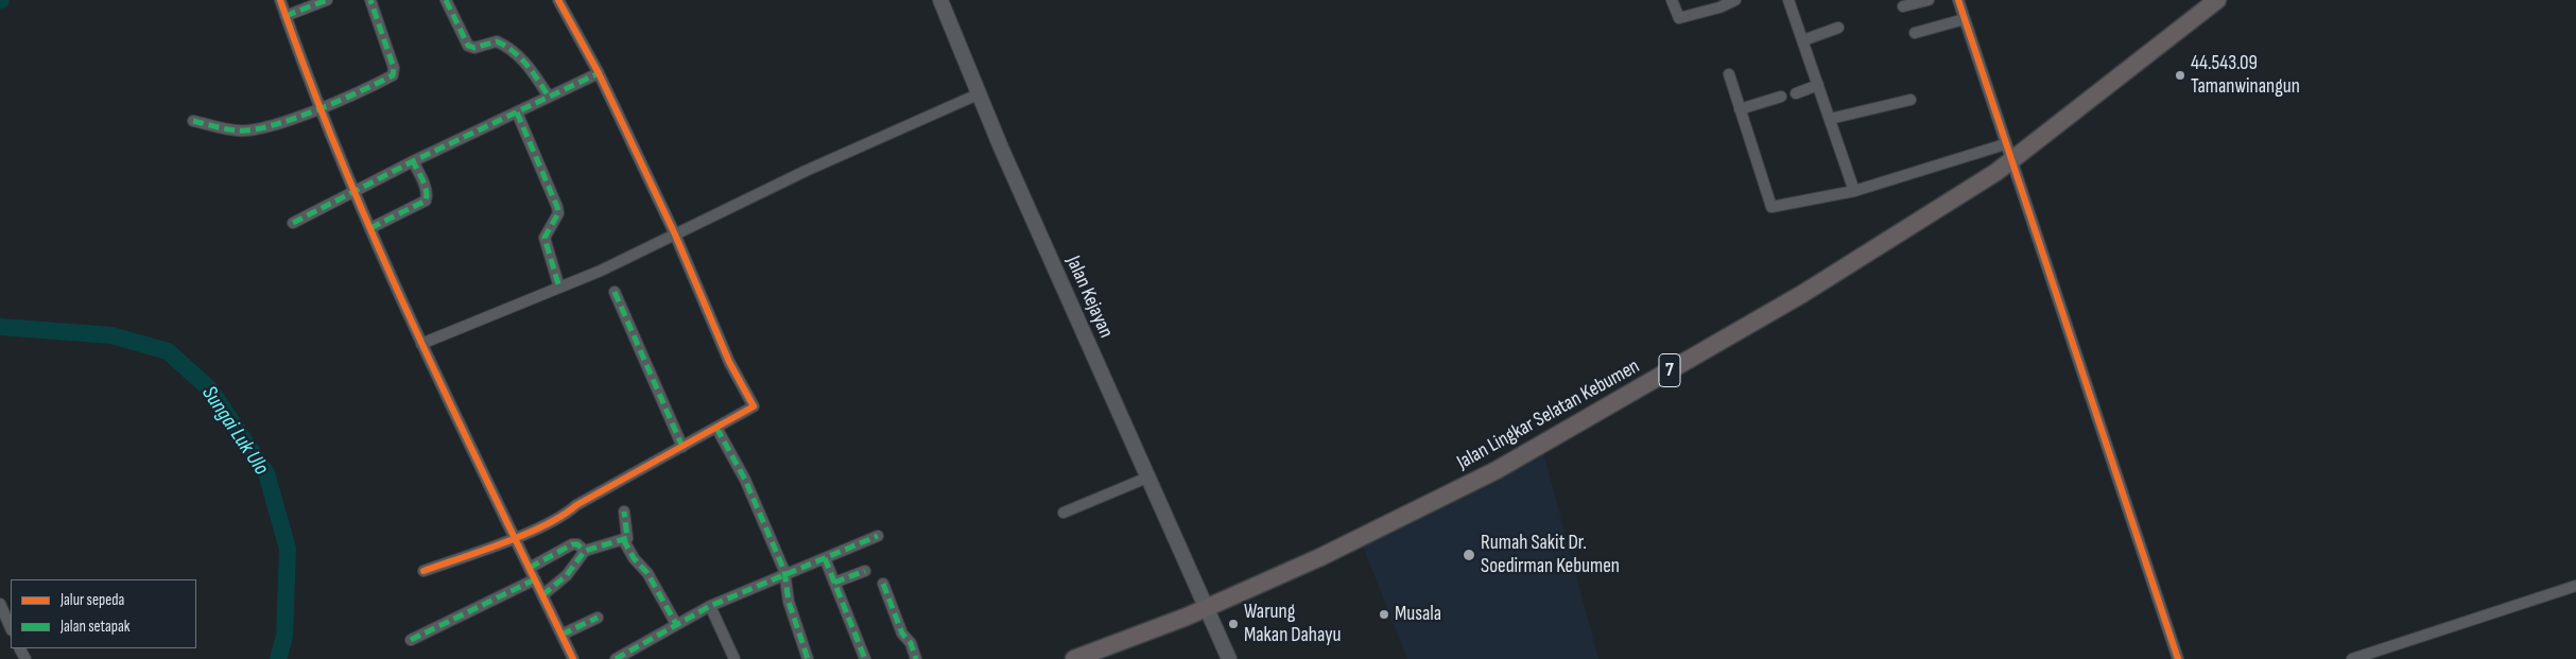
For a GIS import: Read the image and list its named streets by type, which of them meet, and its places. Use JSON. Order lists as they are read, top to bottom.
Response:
{
  "streets": {
    "highway": ["7", "Jalan Lingkar Selatan Kebumen"],
    "main road": ["Jalan Kejayan"]
  },
  "crossings": [
    ["Jalan Kejayan", "Jalan Lingkar Selatan Kebumen"]
  ],
  "water": ["Sungai Luk Ulo"],
  "places": [
    "44.543.09 Tamanwinangun",
    "Rumah Sakit Dr. Soedirman Kebumen",
    "Musala",
    "Warung Makan Dahayu"
  ],
  "legend": ["Jalur sepeda", "Jalan setapak"]
}
